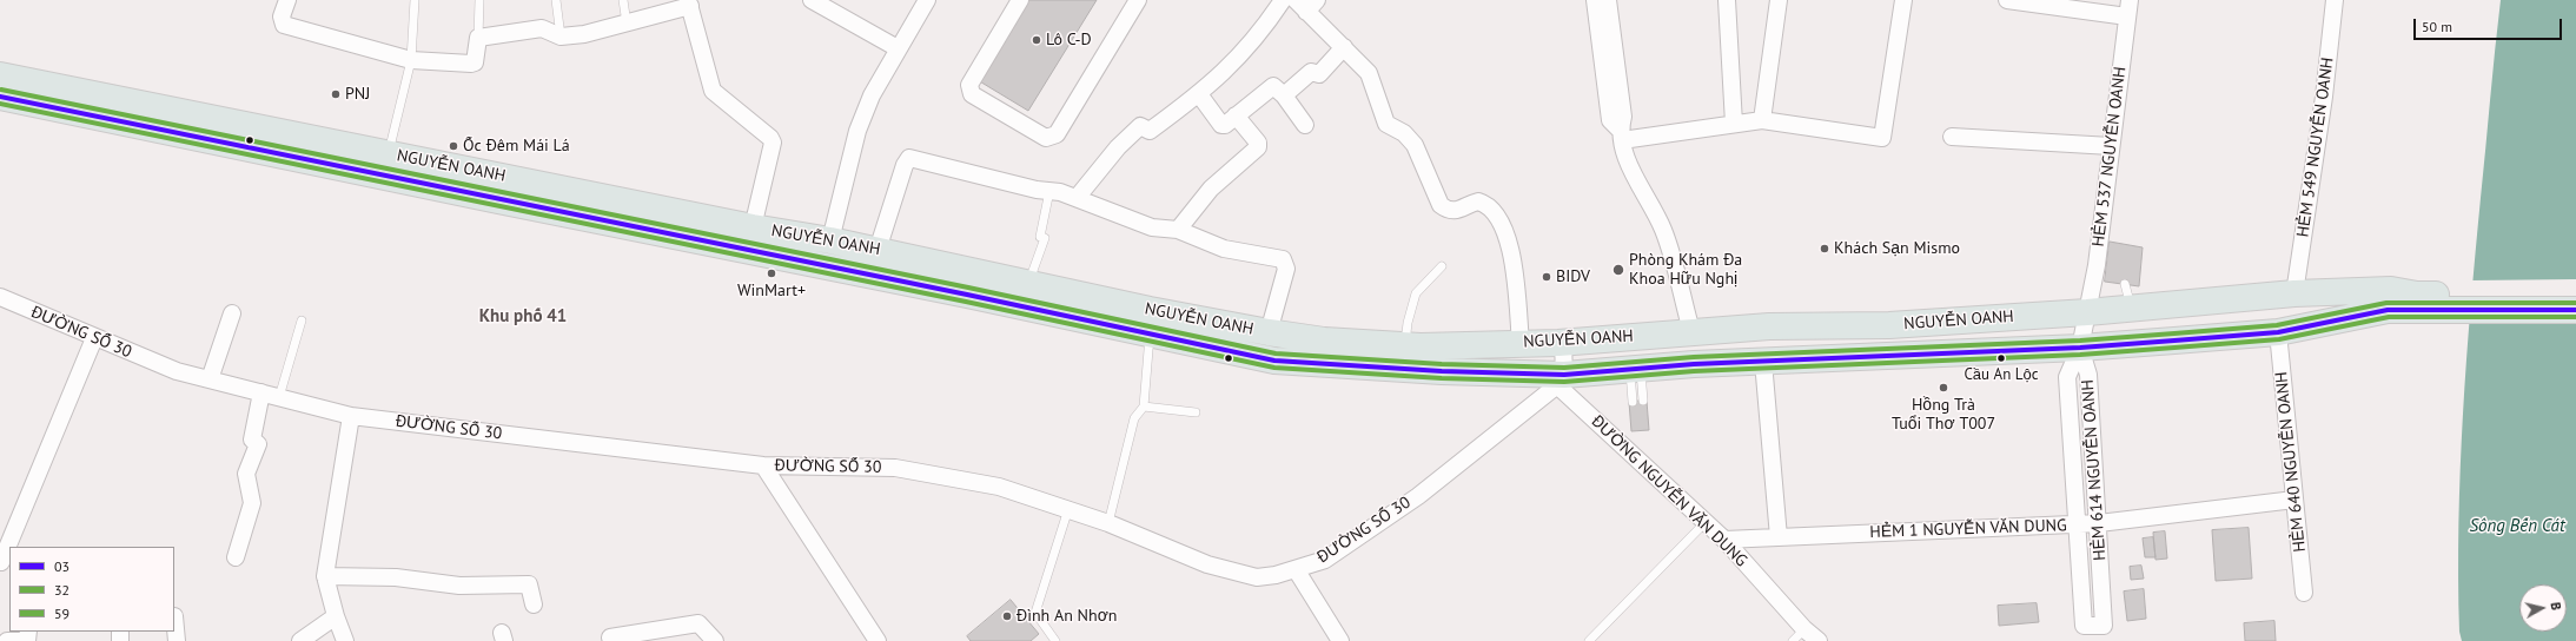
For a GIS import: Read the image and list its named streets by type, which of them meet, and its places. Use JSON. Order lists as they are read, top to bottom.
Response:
{
  "streets": {
    "main road": ["NGUYỄN OANH"],
    "street": [
      "HẺM 549 NGUYỄN OANH",
      "HẺM 537 NGUYỄN OANH",
      "ĐƯỜNG SỐ 30",
      "HẺM 640 NGUYỄN OANH",
      "HẺM 614 NGUYỄN OANH",
      "ĐƯỜNG NGUYỄN VĂN DUNG",
      "HẺM 1 NGUYỄN VĂN DUNG"
    ]
  },
  "crossings": [
    ["HẺM 549 NGUYỄN OANH", "NGUYỄN OANH"],
    ["HẺM 537 NGUYỄN OANH", "NGUYỄN OANH"],
    ["HẺM 537 NGUYỄN OANH", "HẺM 614 NGUYỄN OANH"],
    ["NGUYỄN OANH", "ĐƯỜNG SỐ 30"],
    ["NGUYỄN OANH", "HẺM 640 NGUYỄN OANH"],
    ["NGUYỄN OANH", "HẺM 614 NGUYỄN OANH"],
    ["NGUYỄN OANH", "ĐƯỜNG NGUYỄN VĂN DUNG"],
    ["ĐƯỜNG SỐ 30", "ĐƯỜNG NGUYỄN VĂN DUNG"],
    ["HẺM 640 NGUYỄN OANH", "HẺM 1 NGUYỄN VĂN DUNG"],
    ["HẺM 614 NGUYỄN OANH", "HẺM 1 NGUYỄN VĂN DUNG"],
    ["ĐƯỜNG NGUYỄN VĂN DUNG", "HẺM 1 NGUYỄN VĂN DUNG"]
  ],
  "districts": ["Khu phố 41"],
  "water": ["Sông Bến Cát"],
  "places": [
    "Lô C-D",
    "PNJ",
    "Ốc Đêm Mái Lá",
    "Khách Sạn Mismo",
    "Phòng Khám Đa Khoa Hữu Nghị",
    "WinMart+",
    "BIDV",
    "Cầu An Lộc",
    "Hồng Trà Tuổi Thơ T007",
    "Đình An Nhơn"
  ],
  "lines": ["transit line 59", "transit line 03", "transit line 32"],
  "legend": ["03", "32", "59"],
  "scale_bar": "50 m",
  "north": "right"
}
